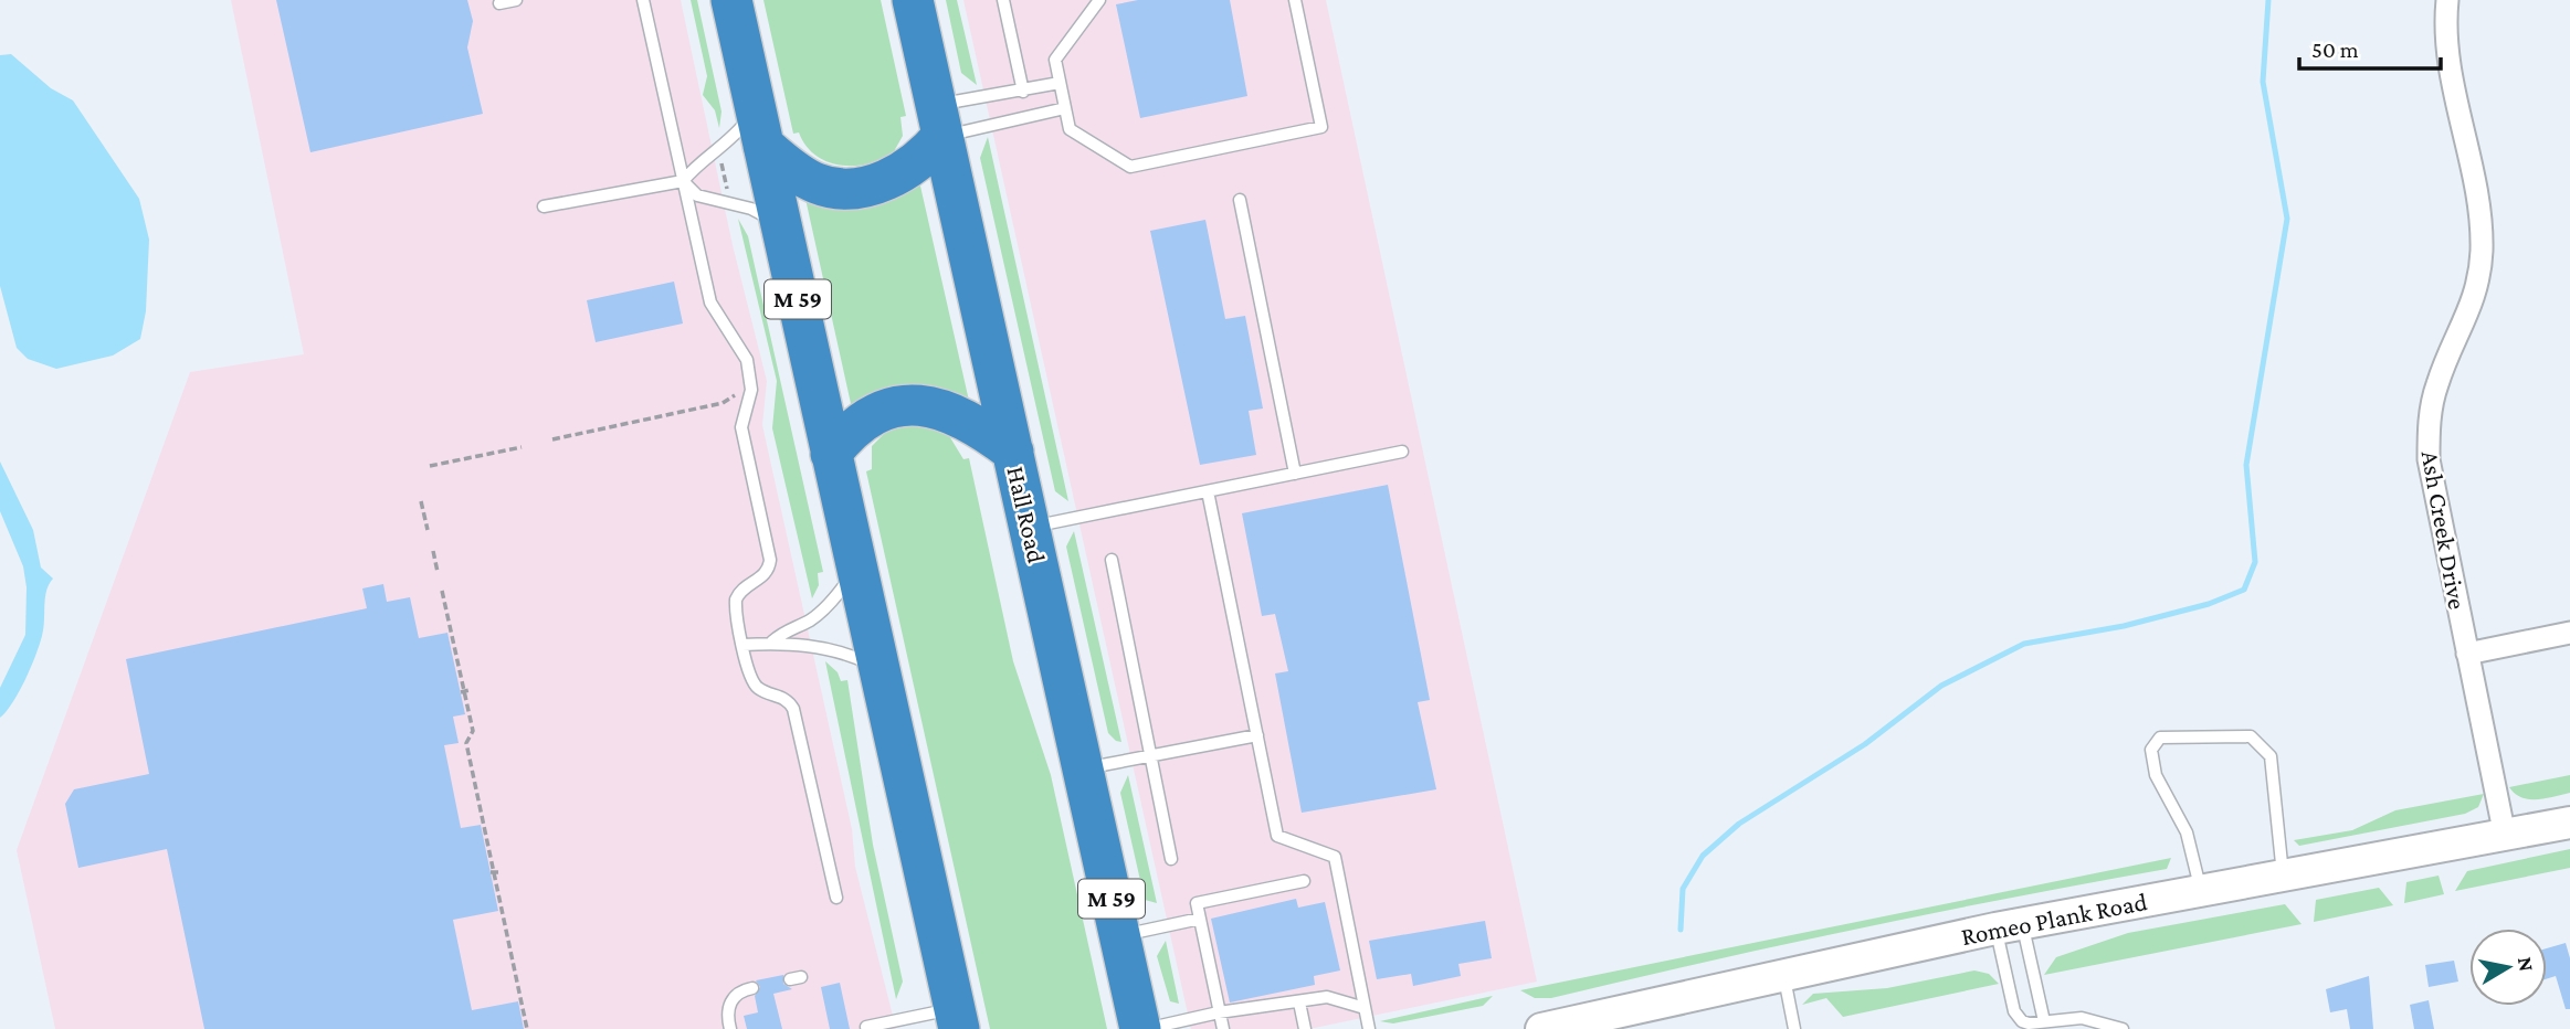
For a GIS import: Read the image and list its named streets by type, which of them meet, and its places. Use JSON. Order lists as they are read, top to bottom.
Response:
{
  "streets": {
    "highway": ["M 59", "Hall Road"],
    "main road": ["Romeo Plank Road"],
    "street": ["Ash Creek Drive"]
  },
  "crossings": [
    ["Ash Creek Drive", "Romeo Plank Road"]
  ],
  "scale_bar": "50 m",
  "north": "right"
}
